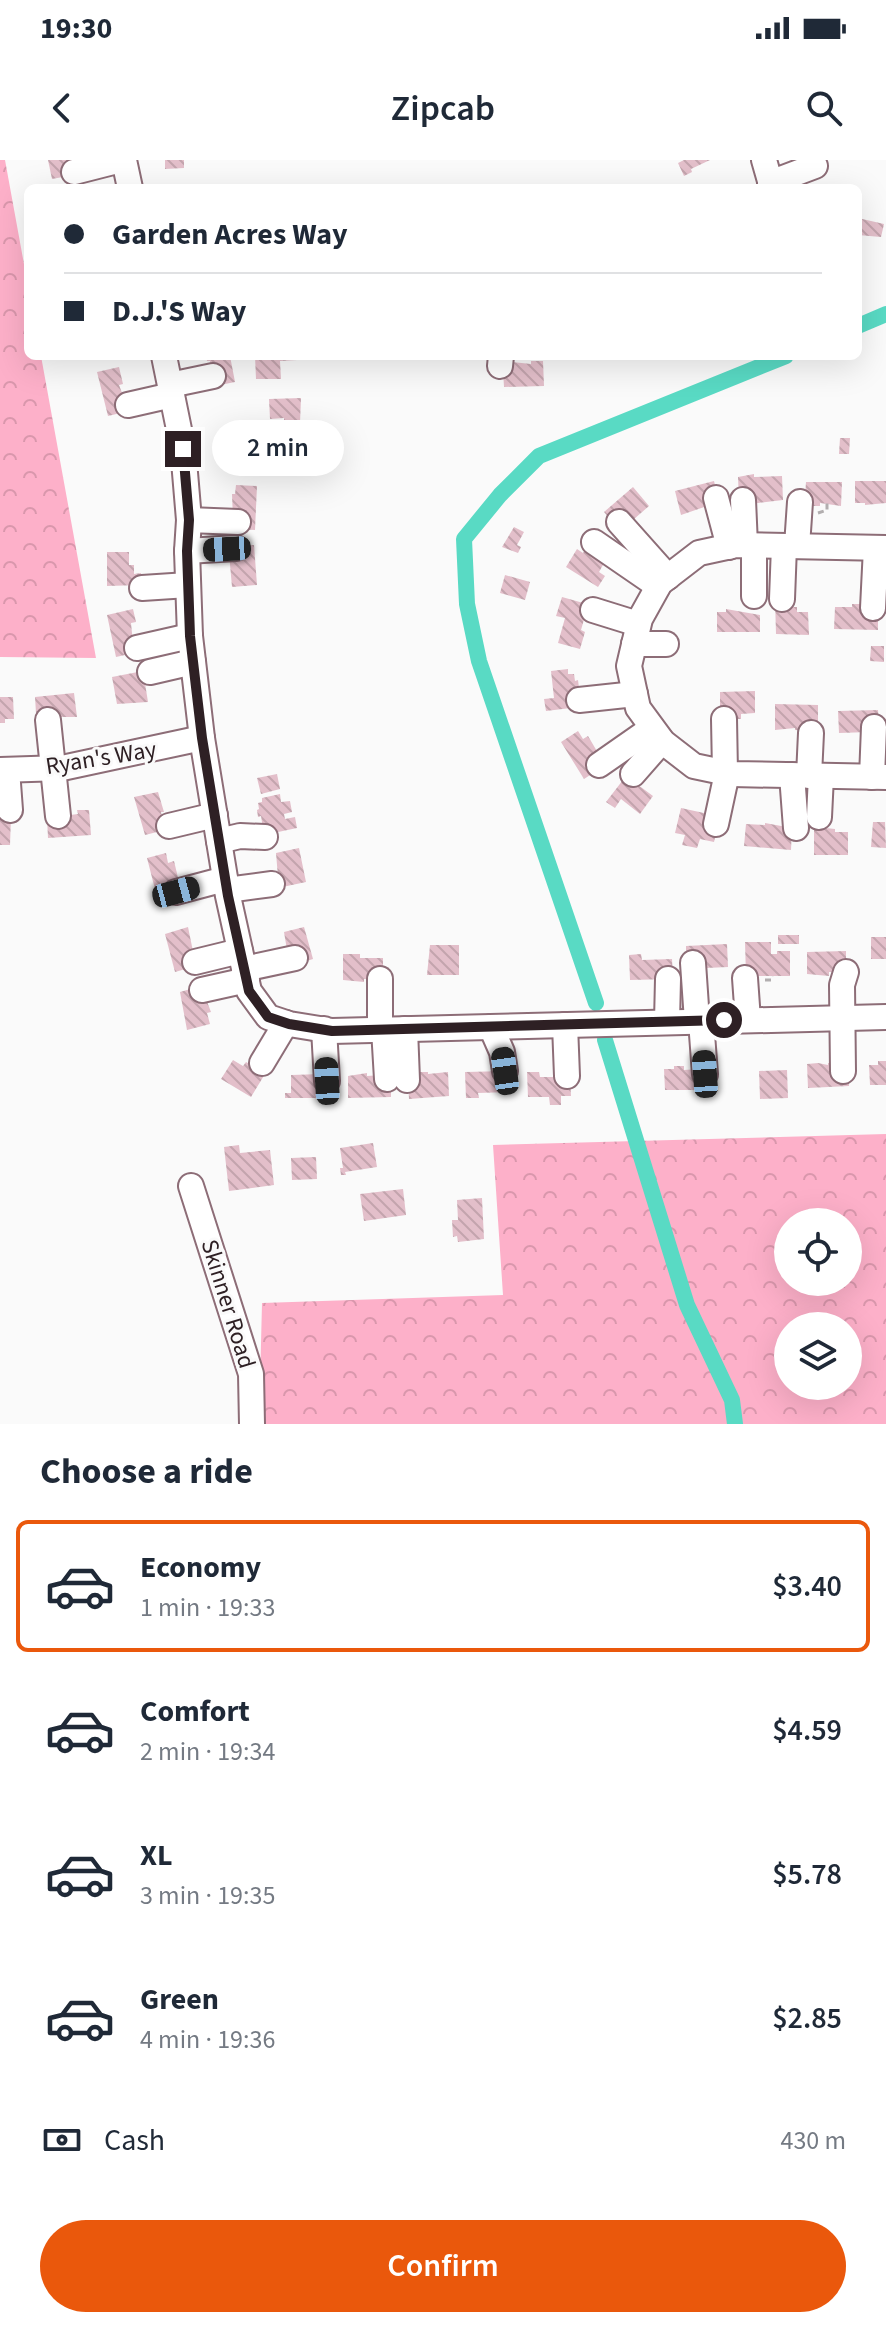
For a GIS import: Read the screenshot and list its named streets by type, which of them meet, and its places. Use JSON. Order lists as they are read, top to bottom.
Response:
{
  "streets": {
    "street": ["Ryan's Way", "Skinner Road"]
  },
  "page": {
    "status": "19:30",
    "header": "Zipcab",
    "banner": ["Garden Acres Way", "D.J.'S Way"],
    "bubble": "2 min",
    "heading": "Choose a ride",
    "list": [
      {
        "name": "Economy",
        "note": "1 min · 19:33",
        "value": "$3.40"
      },
      {
        "name": "Comfort",
        "note": "2 min · 19:34",
        "value": "$4.59"
      },
      {
        "name": "XL",
        "note": "3 min · 19:35",
        "value": "$5.78"
      },
      {
        "name": "Green",
        "note": "4 min · 19:36",
        "value": "$2.85"
      }
    ],
    "pay": ["Cash", "430 m"],
    "buttons": "Confirm"
  }
}
